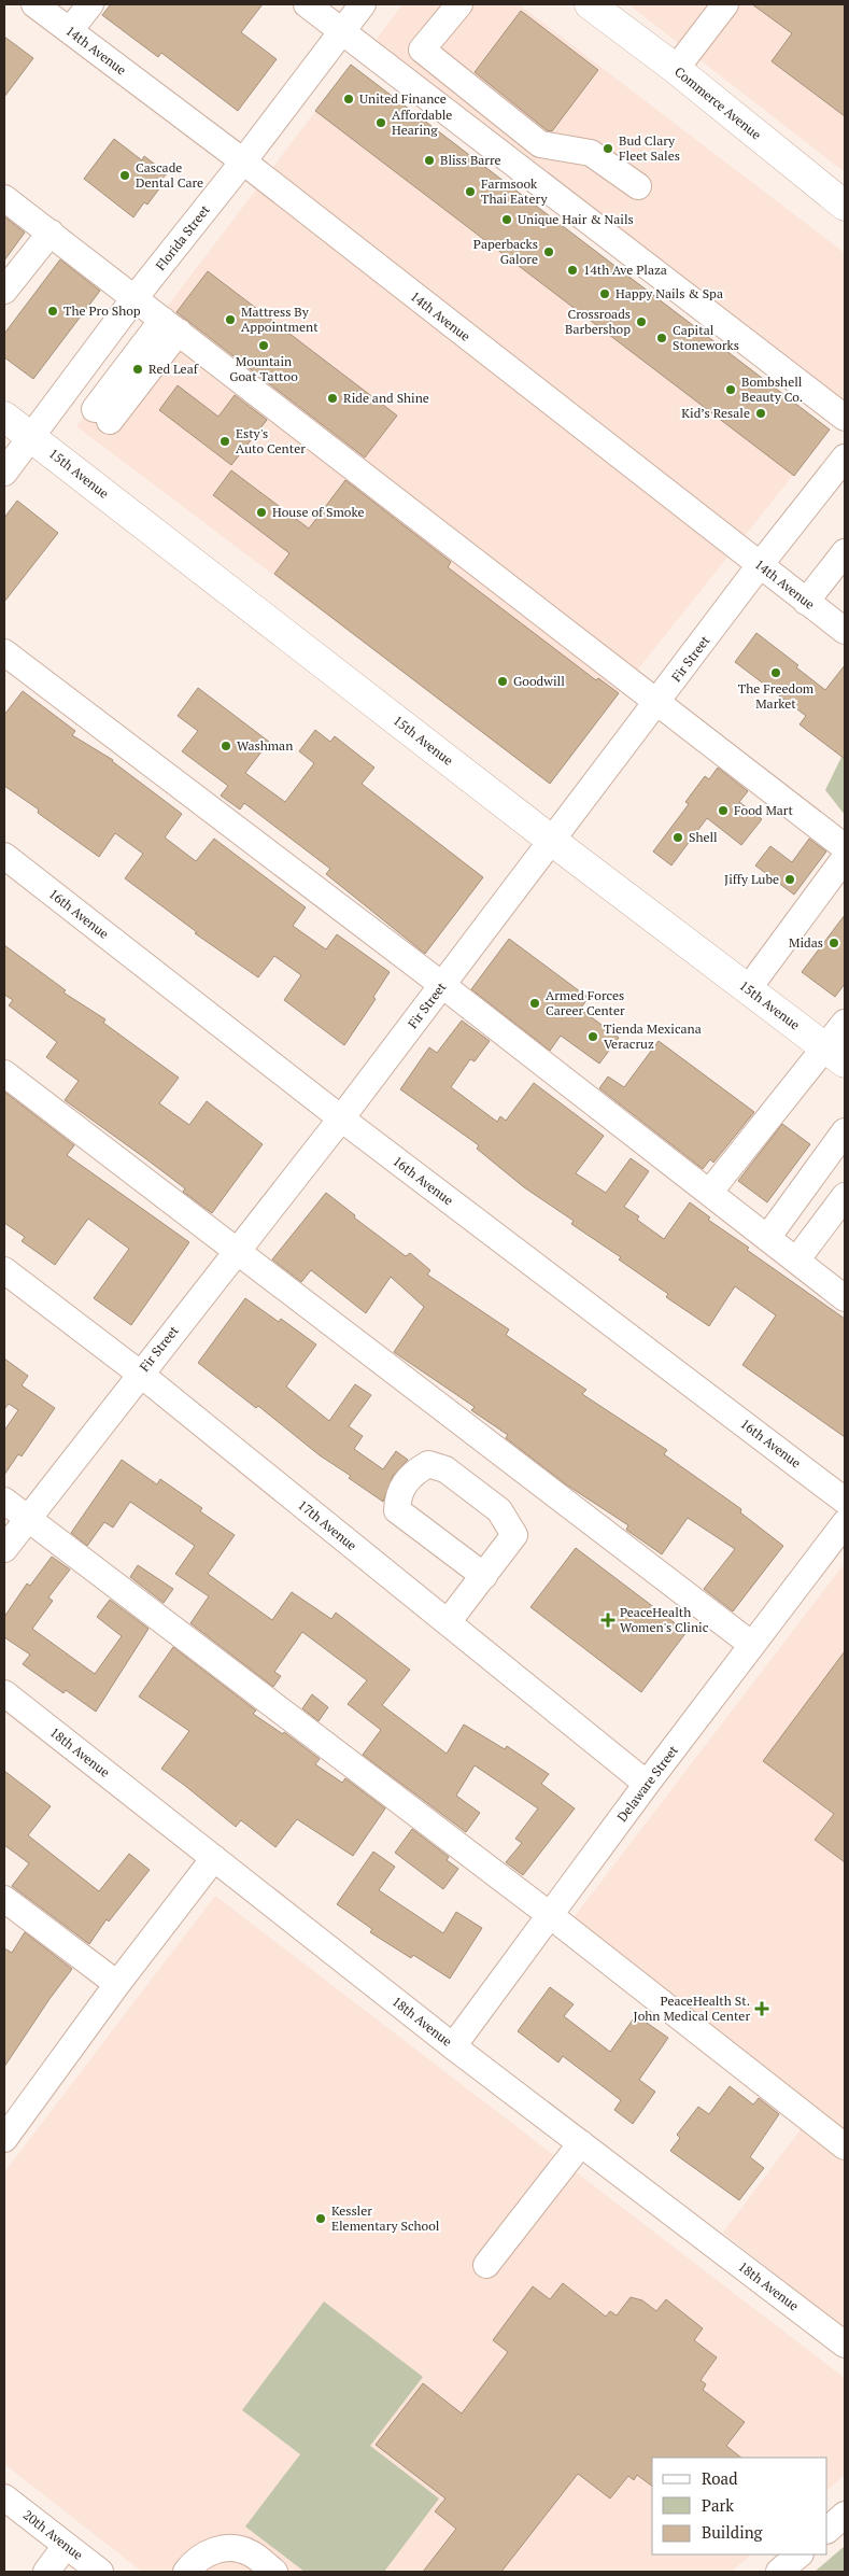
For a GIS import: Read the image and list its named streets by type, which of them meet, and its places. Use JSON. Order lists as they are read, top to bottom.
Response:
{
  "streets": {
    "main road": ["Commerce Avenue", "15th Avenue"],
    "street": [
      "14th Avenue",
      "Florida Street",
      "Fir Street",
      "16th Avenue",
      "17th Avenue",
      "18th Avenue",
      "Delaware Street",
      "20th Avenue"
    ]
  },
  "crossings": [
    ["14th Avenue", "Florida Street"],
    ["14th Avenue", "Fir Street"],
    ["Florida Street", "15th Avenue"],
    ["15th Avenue", "Fir Street"],
    ["Fir Street", "16th Avenue"],
    ["Fir Street", "17th Avenue"],
    ["17th Avenue", "Delaware Street"],
    ["18th Avenue", "Delaware Street"]
  ],
  "places": {
    "other": [
      "United Finance",
      "Affordable Hearing",
      "Bud Clary Fleet Sales",
      "Bliss Barre",
      "Cascade Dental Care",
      "Farmsook Thai Eatery",
      "Unique Hair & Nails",
      "Paperbacks Galore",
      "14th Ave Plaza",
      "Happy Nails & Spa",
      "The Pro Shop",
      "Mattress By Appointment",
      "Crossroads Barbershop",
      "Capital Stoneworks",
      "Mountain Goat Tattoo",
      "Red Leaf",
      "Bombshell Beauty Co.",
      "Ride and Shine",
      "Kid’s Resale",
      "Esty's Auto Center",
      "House of Smoke",
      "The Freedom Market",
      "Goodwill",
      "Washman",
      "Food Mart",
      "Shell",
      "Jiffy Lube",
      "Midas",
      "Armed Forces Career Center",
      "Tienda Mexicana Veracruz",
      "Kessler Elementary School"
    ],
    "health": ["PeaceHealth Women's Clinic", "PeaceHealth St. John Medical Center"]
  },
  "legend": ["Road", "Park", "Building"]
}
